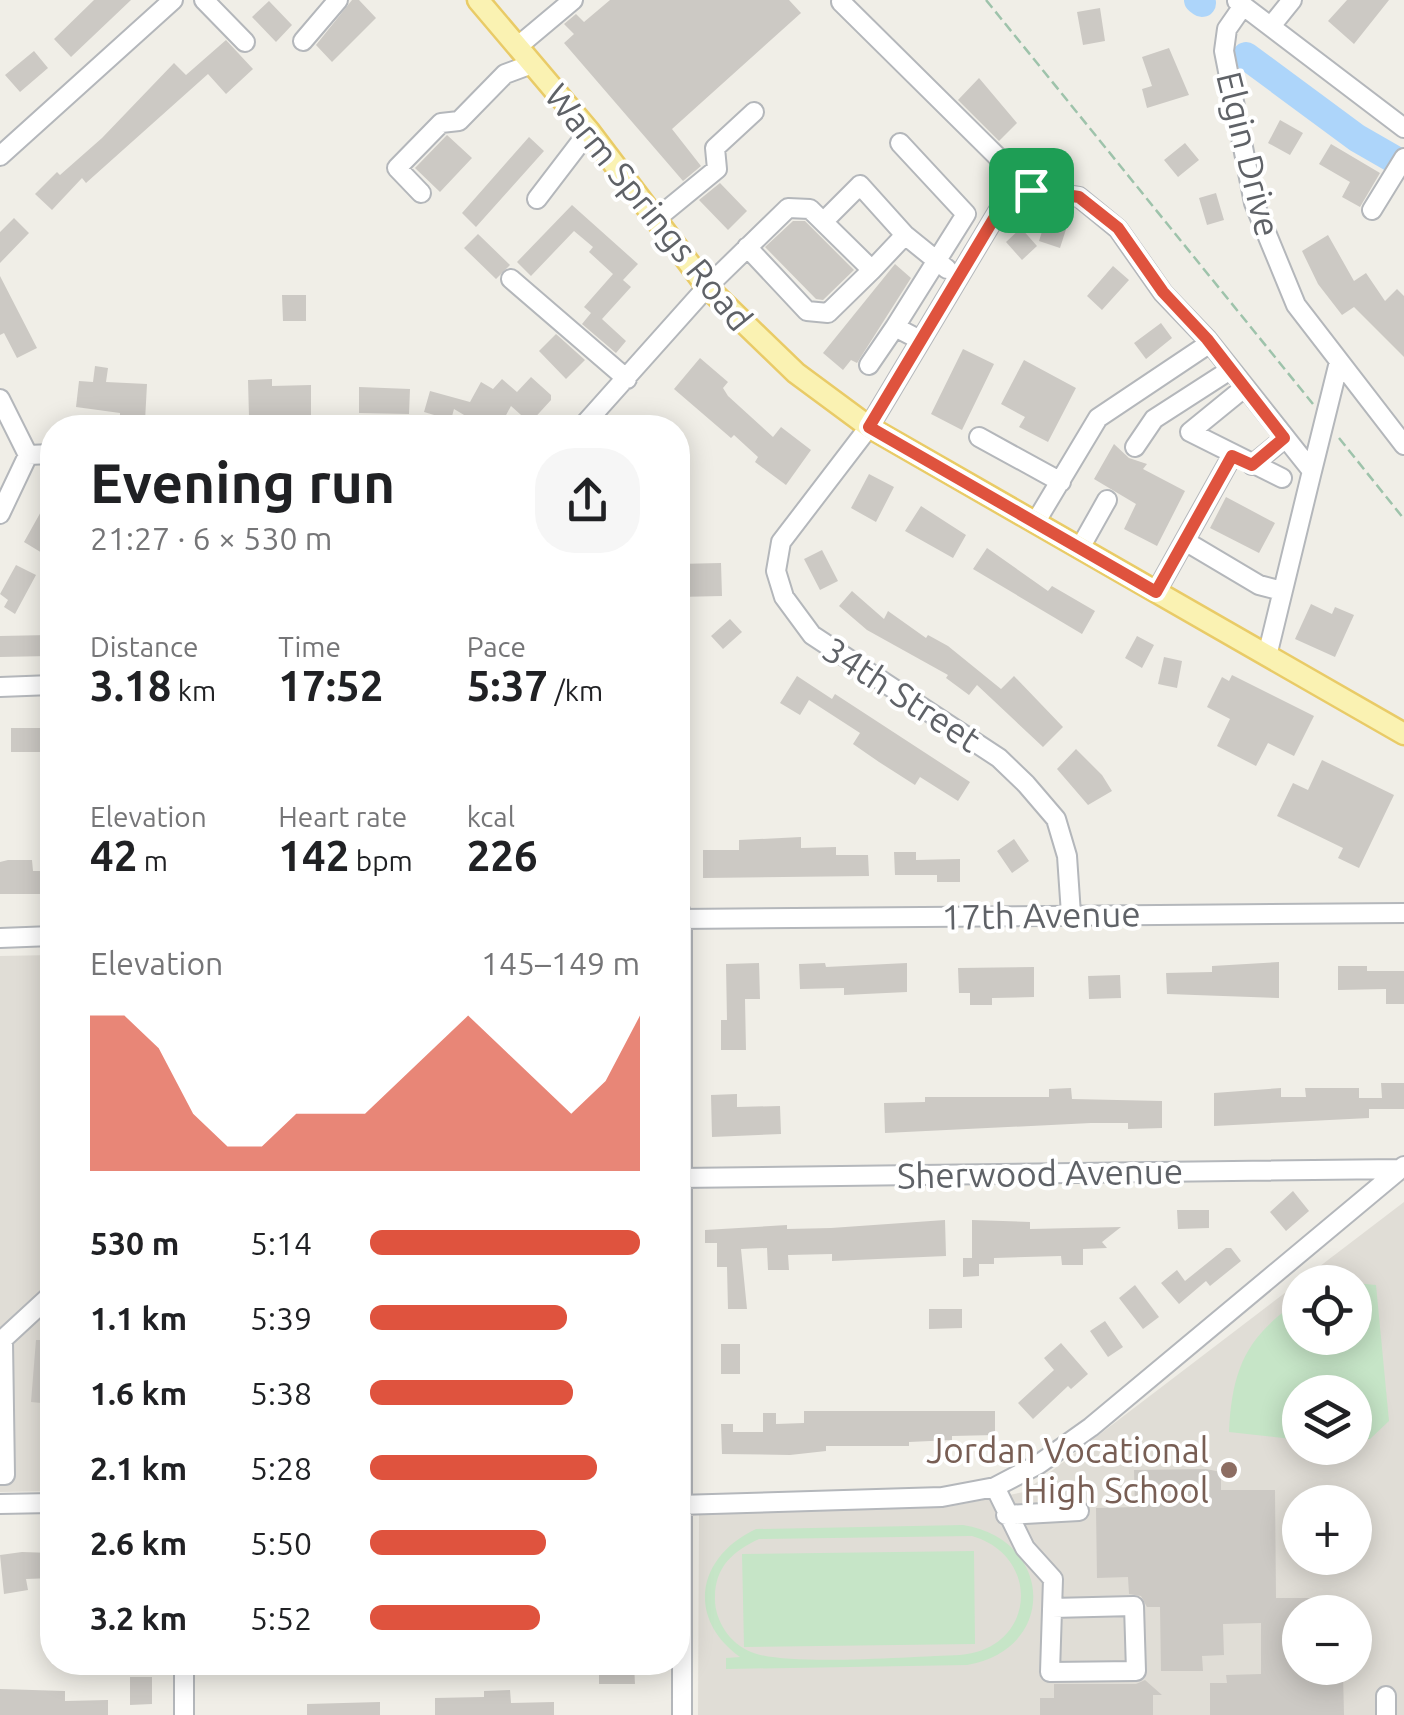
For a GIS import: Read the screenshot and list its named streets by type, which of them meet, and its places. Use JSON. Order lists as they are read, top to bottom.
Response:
{
  "streets": {
    "main road": ["Warm Springs Road"],
    "street": [
      "Elgin Drive",
      "34th Street",
      "17th Avenue",
      "Sherwood Avenue"
    ]
  },
  "crossings": [
    ["Warm Springs Road", "34th Street"],
    ["34th Street", "17th Avenue"]
  ],
  "places": ["Jordan Vocational High School"],
  "page": {
    "heading": ["Evening run", "21:27 · 6 × 530 m"],
    "stats": [
      ["Distance", "3.18 km"],
      ["Time", "17:52"],
      ["Pace", "5:37 /km"],
      ["Elevation", "42 m"],
      ["Heart rate", "142 bpm"],
      ["kcal", "226"]
    ],
    "chart": ["Elevation", "145–149 m"],
    "list": [
      {
        "name": "530 m",
        "note": "5:14"
      },
      {
        "name": "1.1 km",
        "note": "5:39"
      },
      {
        "name": "1.6 km",
        "note": "5:38"
      },
      {
        "name": "2.1 km",
        "note": "5:28"
      },
      {
        "name": "2.6 km",
        "note": "5:50"
      },
      {
        "name": "3.2 km",
        "note": "5:52"
      }
    ],
    "map_buttons": ["+", "−"]
  }
}
